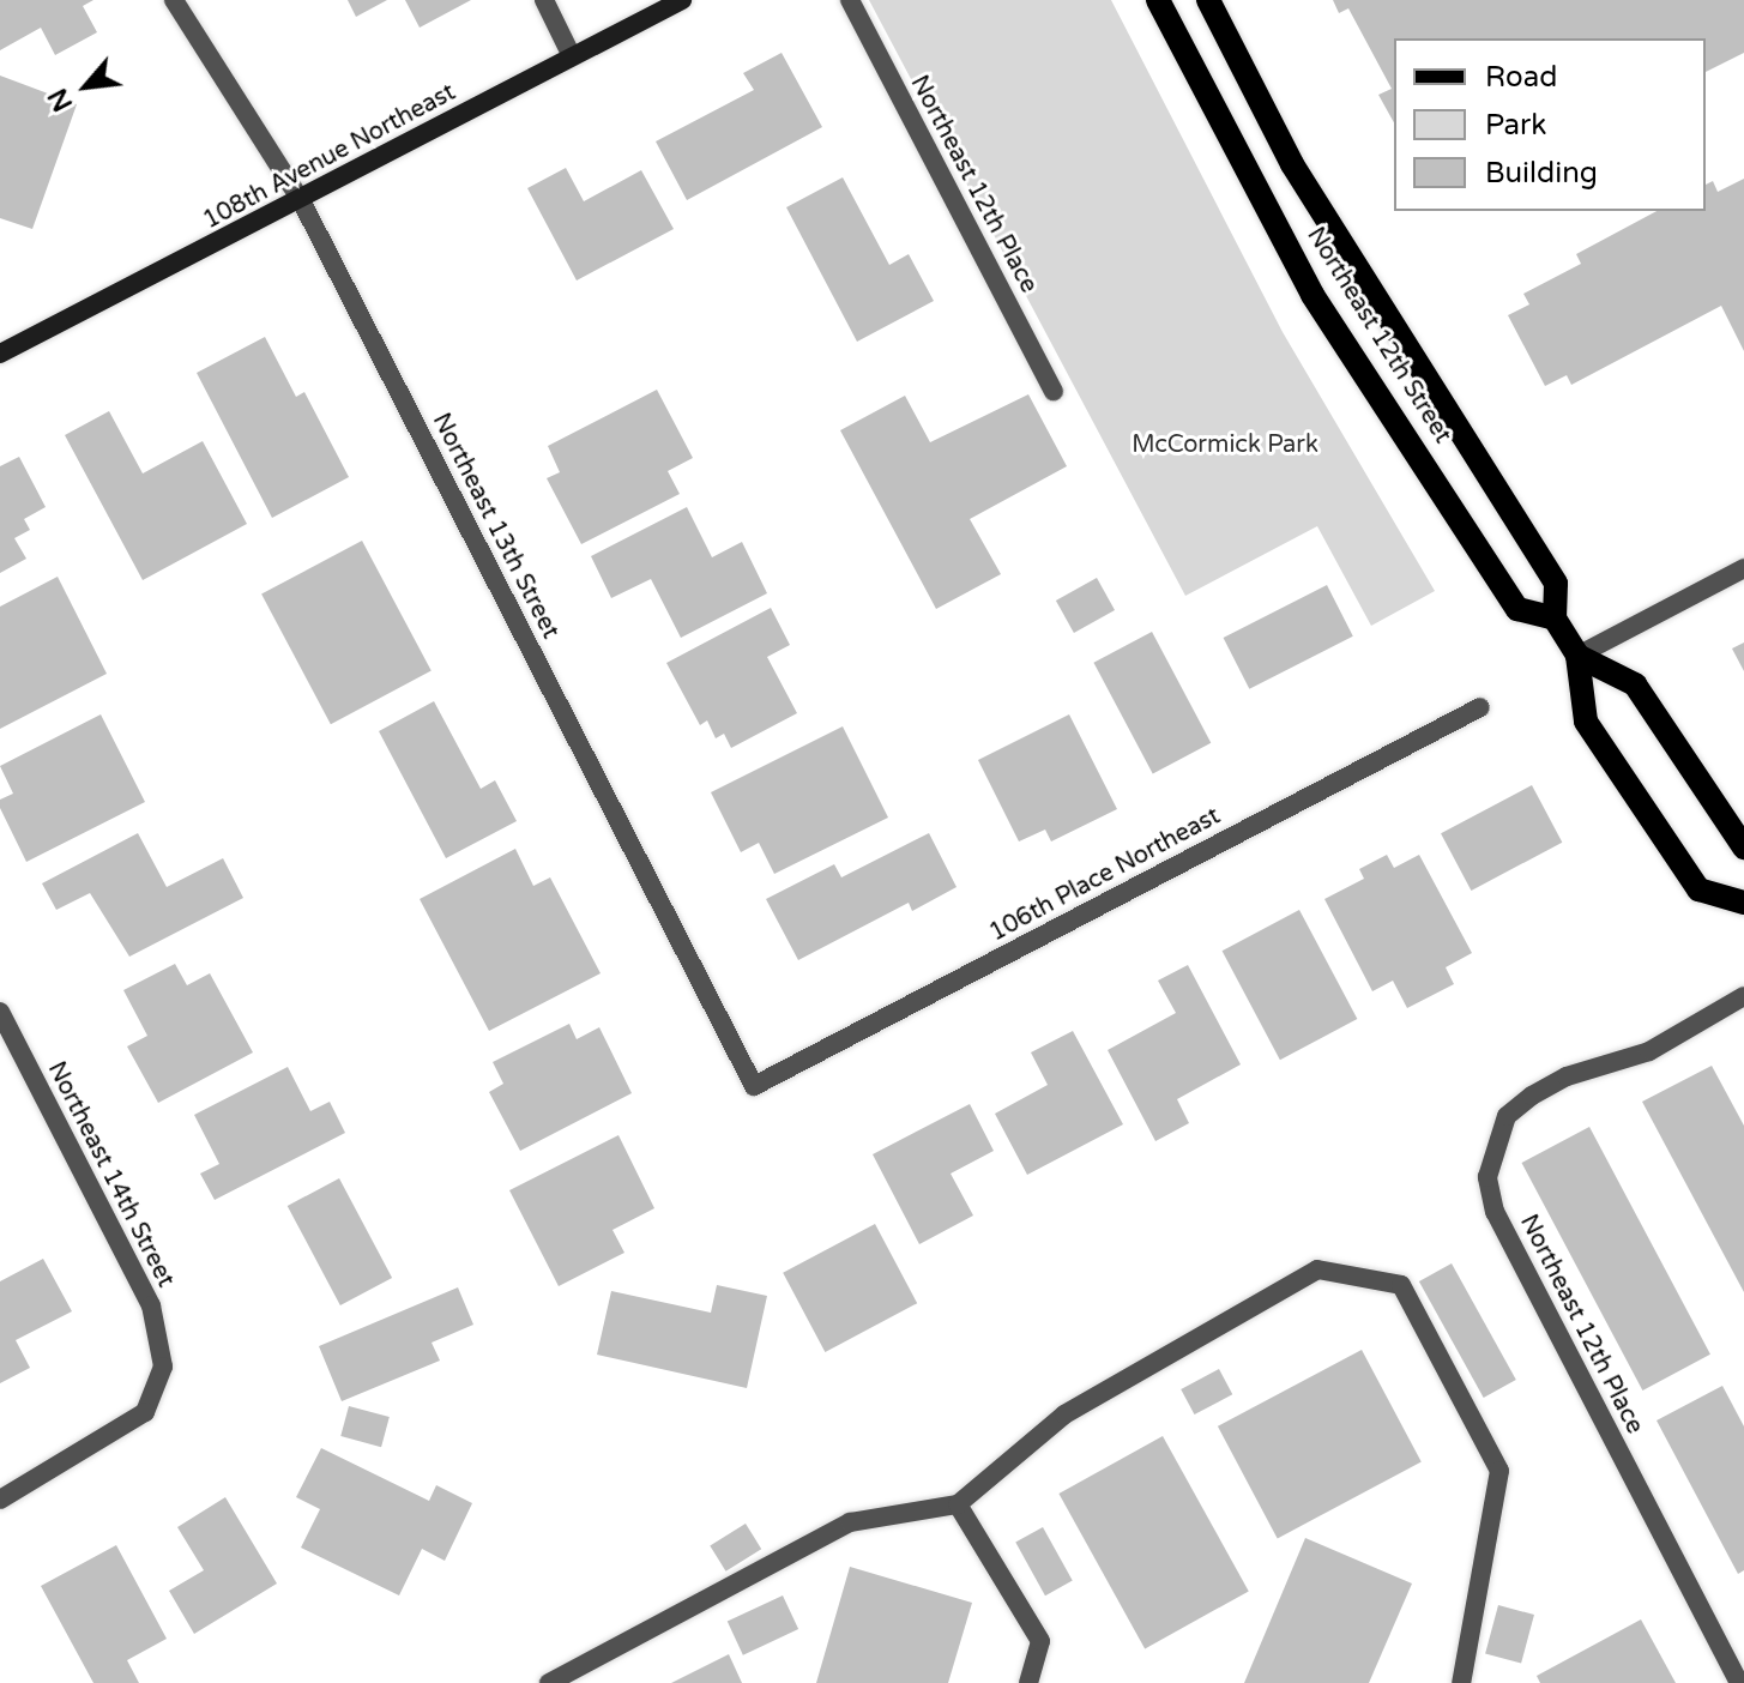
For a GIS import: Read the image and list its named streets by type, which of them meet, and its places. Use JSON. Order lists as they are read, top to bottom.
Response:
{
  "streets": {
    "main road": ["108th Avenue Northeast", "Northeast 12th Street"],
    "street": [
      "Northeast 12th Place",
      "Northeast 13th Street",
      "106th Place Northeast",
      "Northeast 14th Street"
    ]
  },
  "crossings": [
    ["108th Avenue Northeast", "Northeast 13th Street"],
    ["Northeast 13th Street", "106th Place Northeast"]
  ],
  "parks": ["McCormick Park"],
  "legend": ["Road", "Park", "Building"],
  "north": "bottom left"
}
